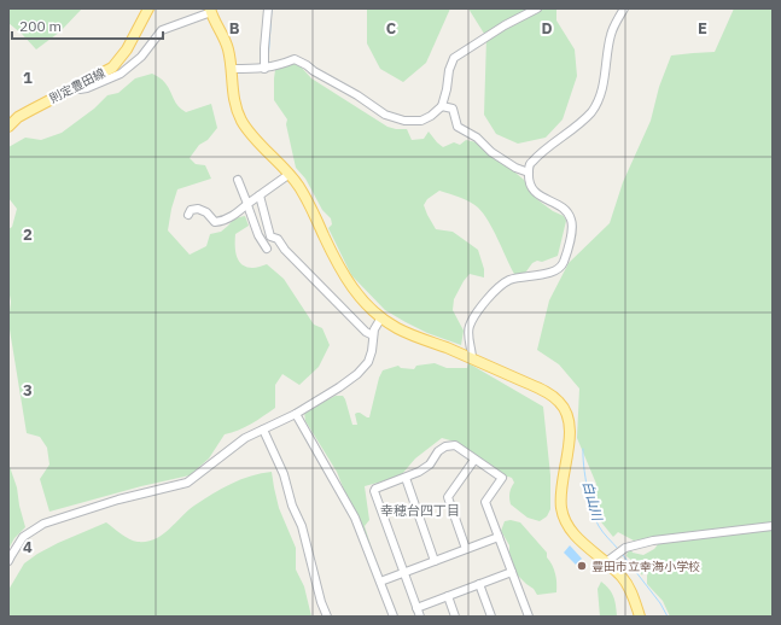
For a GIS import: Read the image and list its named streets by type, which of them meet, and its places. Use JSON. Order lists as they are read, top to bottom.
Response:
{
  "streets": {
    "main road": ["則定豊田線"]
  },
  "districts": ["幸穂台四丁目"],
  "water": ["白山川"],
  "places": ["豊田市立幸海小学校"],
  "scale_bar": "200 m",
  "grid": {
    "columns": [
      "B",
      "C",
      "D",
      "E"
    ],
    "rows": [
      "1",
      "2",
      "3",
      "4"
    ]
  }
}
